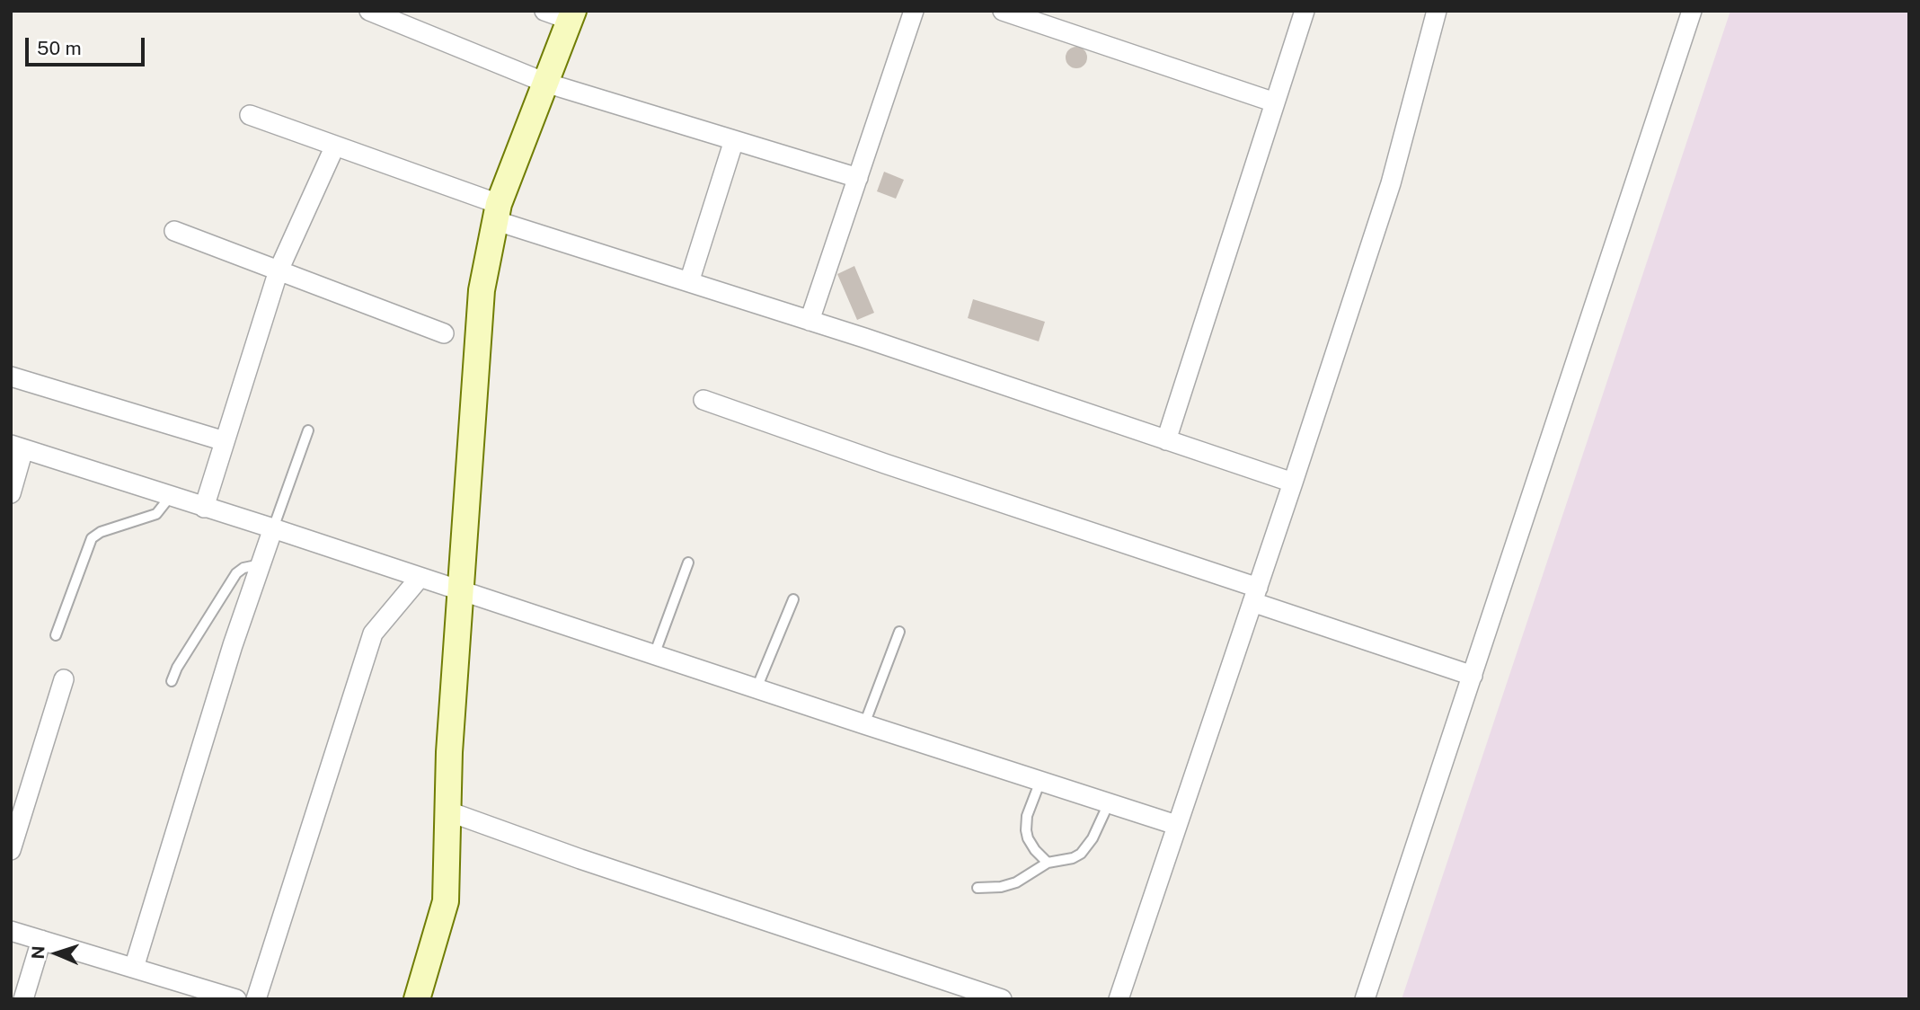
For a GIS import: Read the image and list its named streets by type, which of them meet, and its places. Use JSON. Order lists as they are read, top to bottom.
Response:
{
  "scale_bar": "50 m",
  "north": "left"
}
